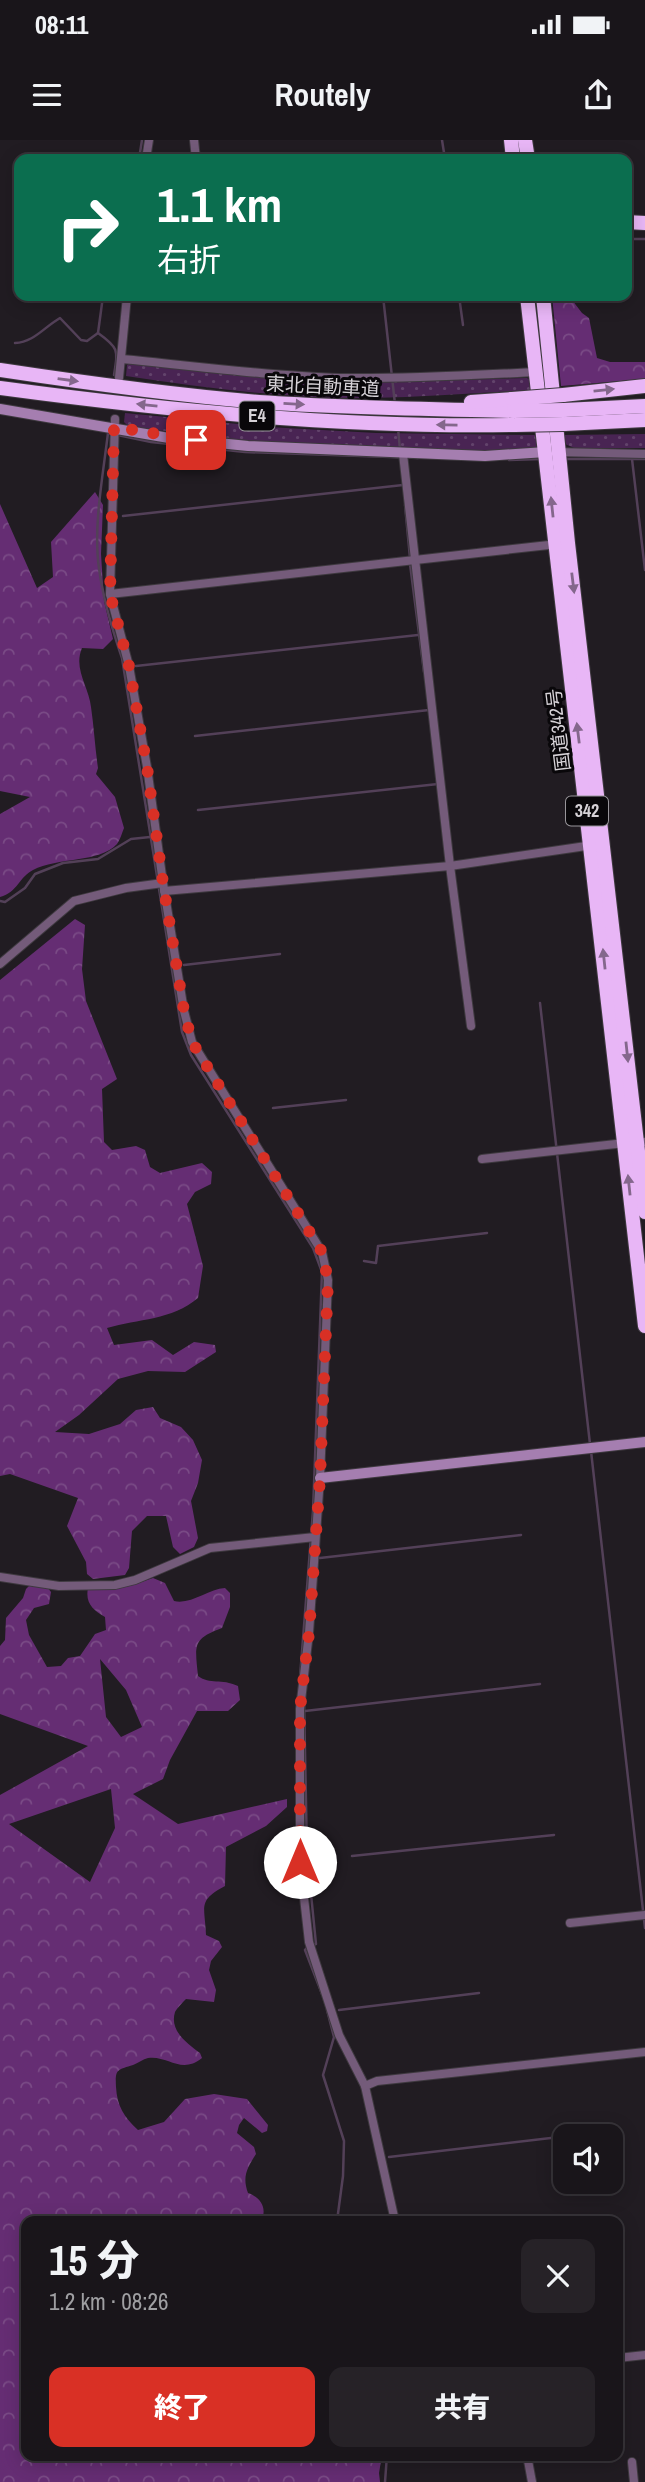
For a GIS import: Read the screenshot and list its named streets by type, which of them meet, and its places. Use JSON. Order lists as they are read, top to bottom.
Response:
{
  "streets": {
    "highway": [
      "東北自動車道",
      "E4",
      "国道342号",
      "342"
    ]
  },
  "page": {
    "status": "08:11",
    "header": "Routely",
    "turn": ["1.1 km", "右折"],
    "heading": ["15 分", "1.2 km · 08:26"],
    "buttons": ["終了", "共有"]
  }
}
